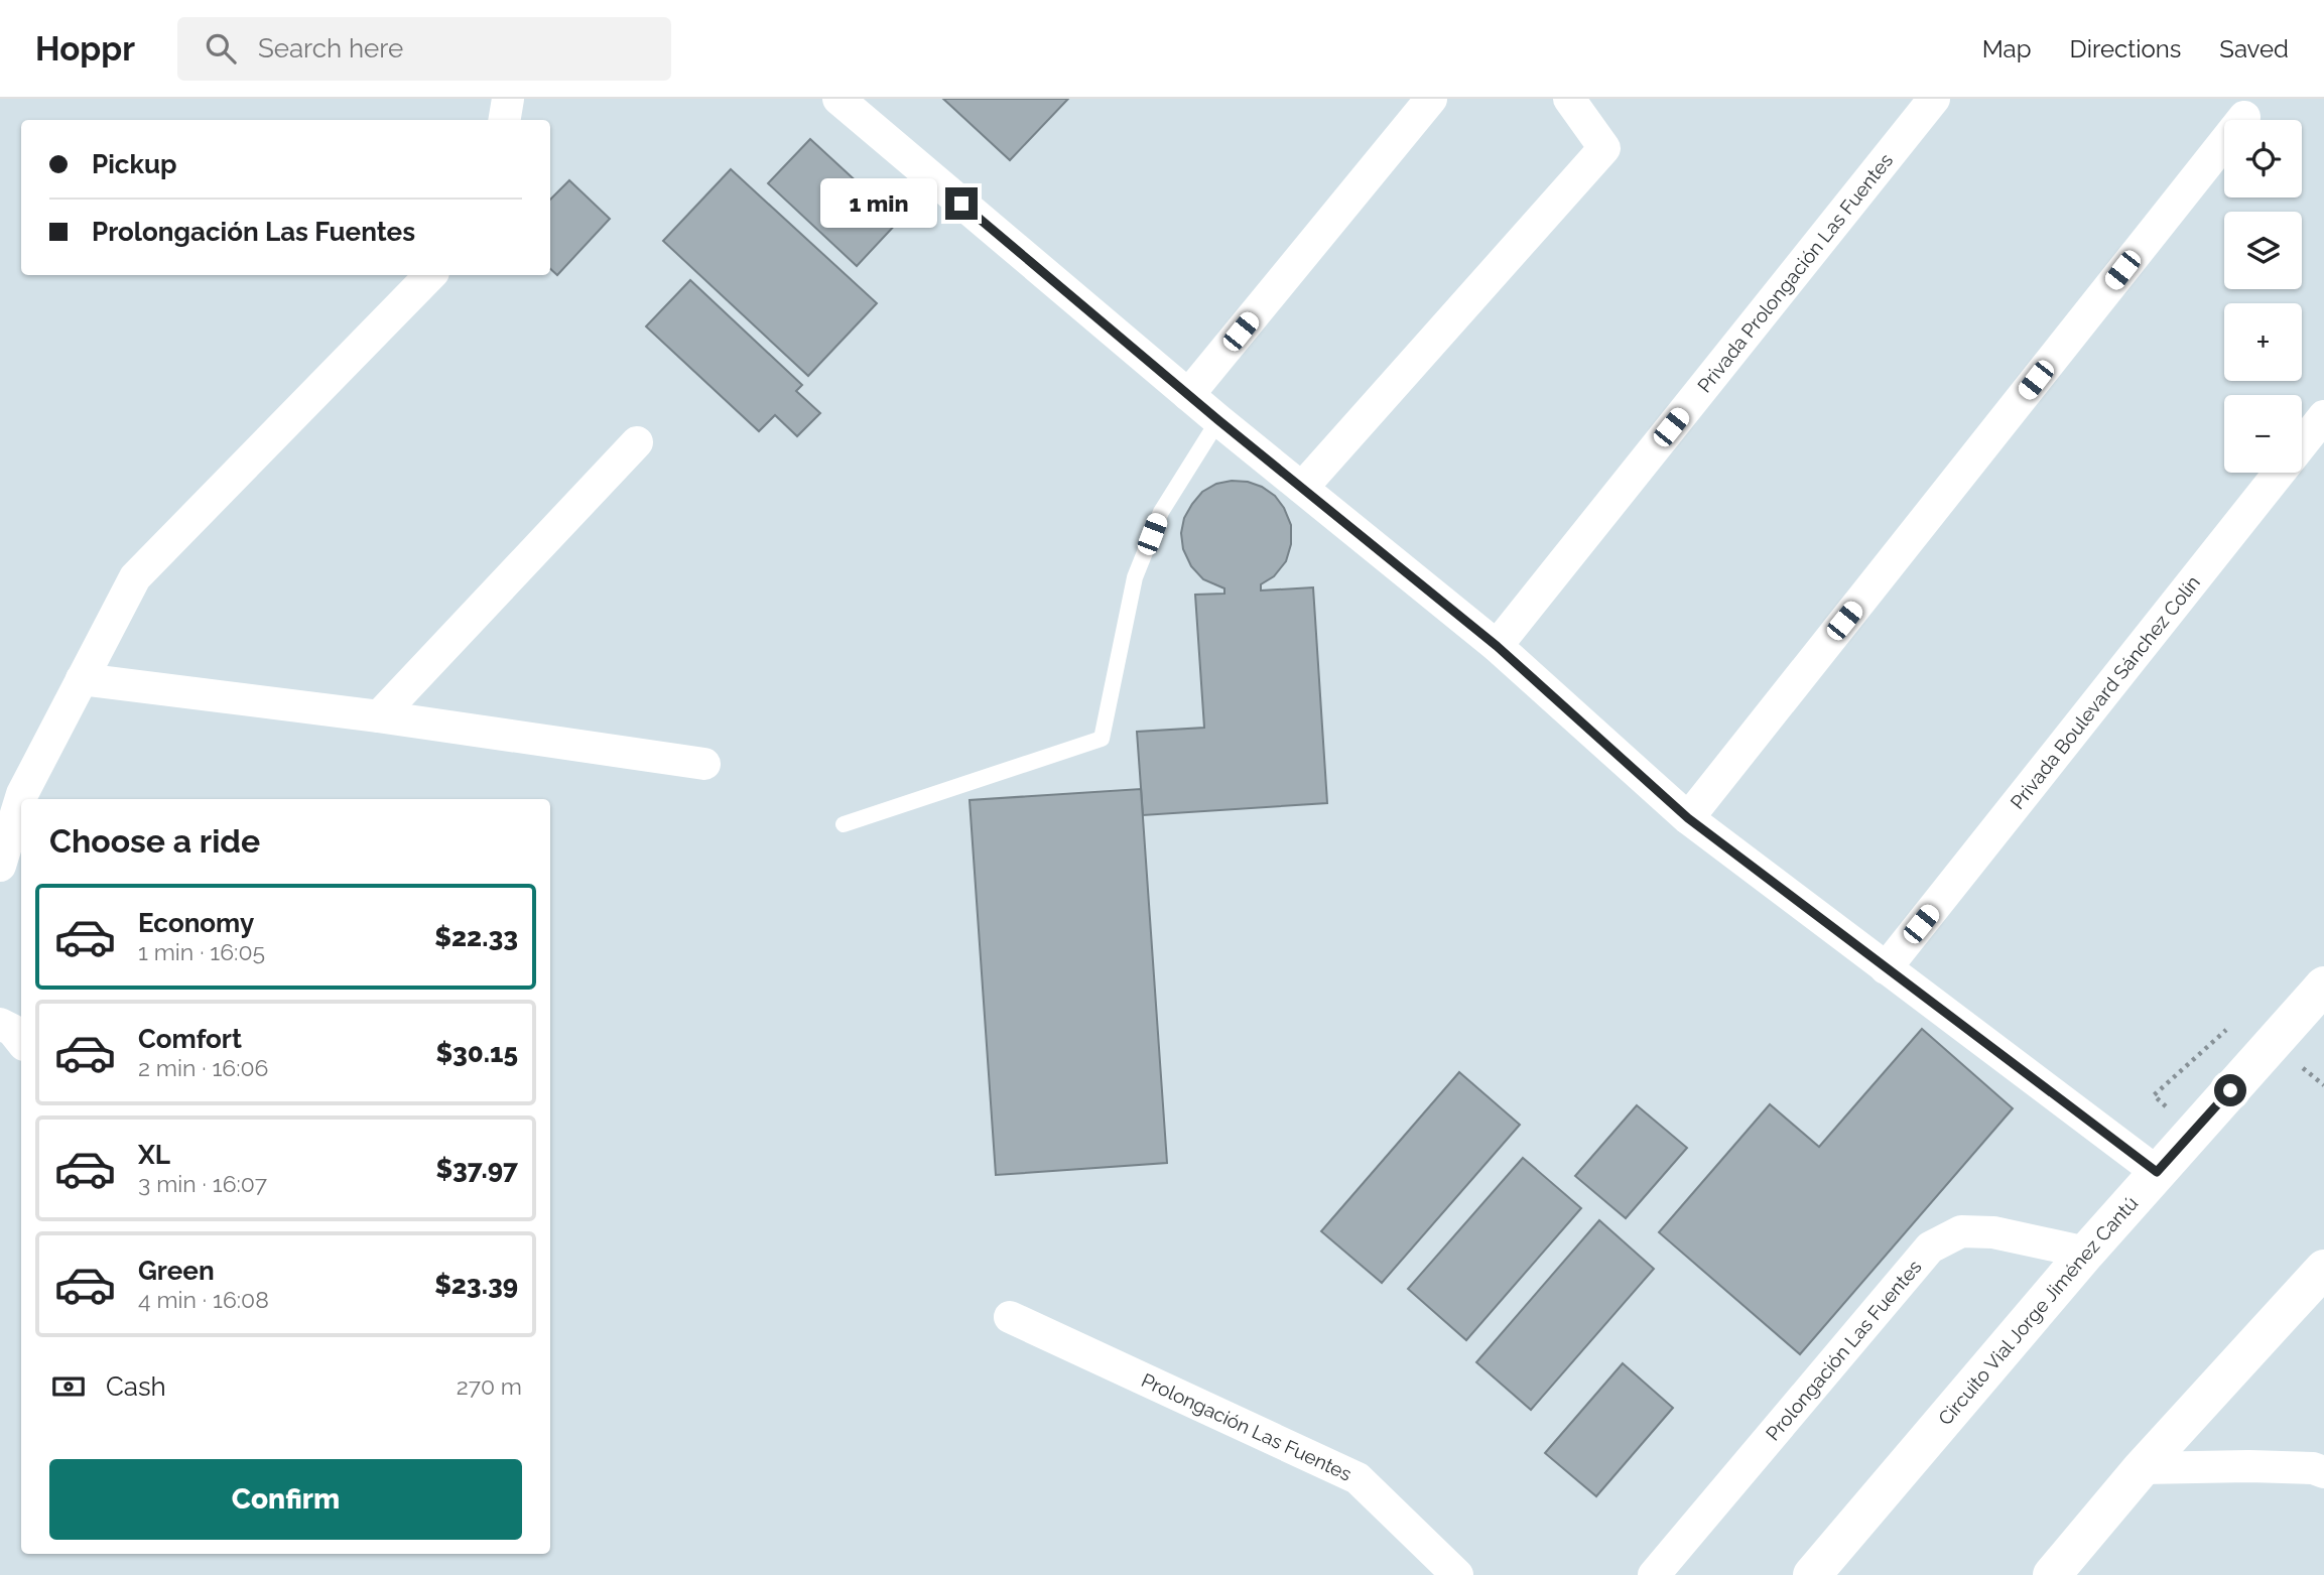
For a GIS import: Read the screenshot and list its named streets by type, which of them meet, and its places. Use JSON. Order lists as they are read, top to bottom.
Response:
{
  "streets": {
    "main road": ["Circuito Vial Jorge Jiménez Cantú"],
    "street": ["Privada Prolongación Las Fuentes", "Privada Boulevard Sánchez Colín", "Prolongación Las Fuentes"]
  },
  "crossings": [
    ["Circuito Vial Jorge Jiménez Cantú", "Prolongación Las Fuentes"]
  ],
  "page": {
    "header": "Hoppr",
    "search": "Search here",
    "nav": ["Map", "Directions", "Saved"],
    "map_buttons": ["+", "−"],
    "banner": ["Pickup", "Prolongación Las Fuentes"],
    "bubble": "1 min",
    "heading": "Choose a ride",
    "list": [
      {
        "name": "Economy",
        "note": "1 min · 16:05",
        "value": "$22.33"
      },
      {
        "name": "Comfort",
        "note": "2 min · 16:06",
        "value": "$30.15"
      },
      {
        "name": "XL",
        "note": "3 min · 16:07",
        "value": "$37.97"
      },
      {
        "name": "Green",
        "note": "4 min · 16:08",
        "value": "$23.39"
      }
    ],
    "pay": ["Cash", "270 m"],
    "buttons": "Confirm"
  }
}
